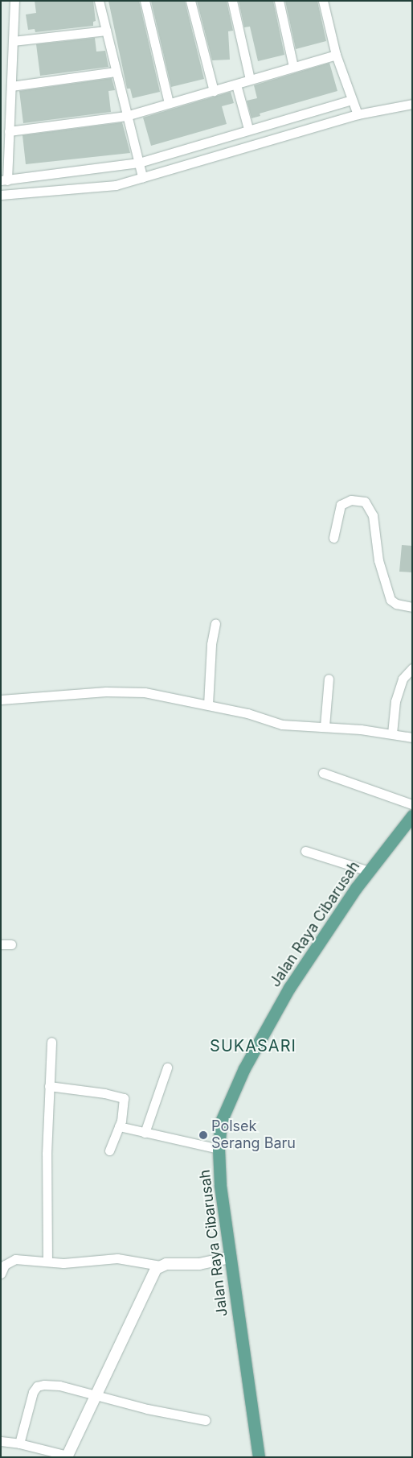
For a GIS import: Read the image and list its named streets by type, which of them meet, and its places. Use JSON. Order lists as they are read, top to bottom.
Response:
{
  "streets": {
    "main road": ["Jalan Raya Cibarusah"]
  },
  "districts": ["SUKASARI"],
  "places": ["Polsek Serang Baru"]
}
